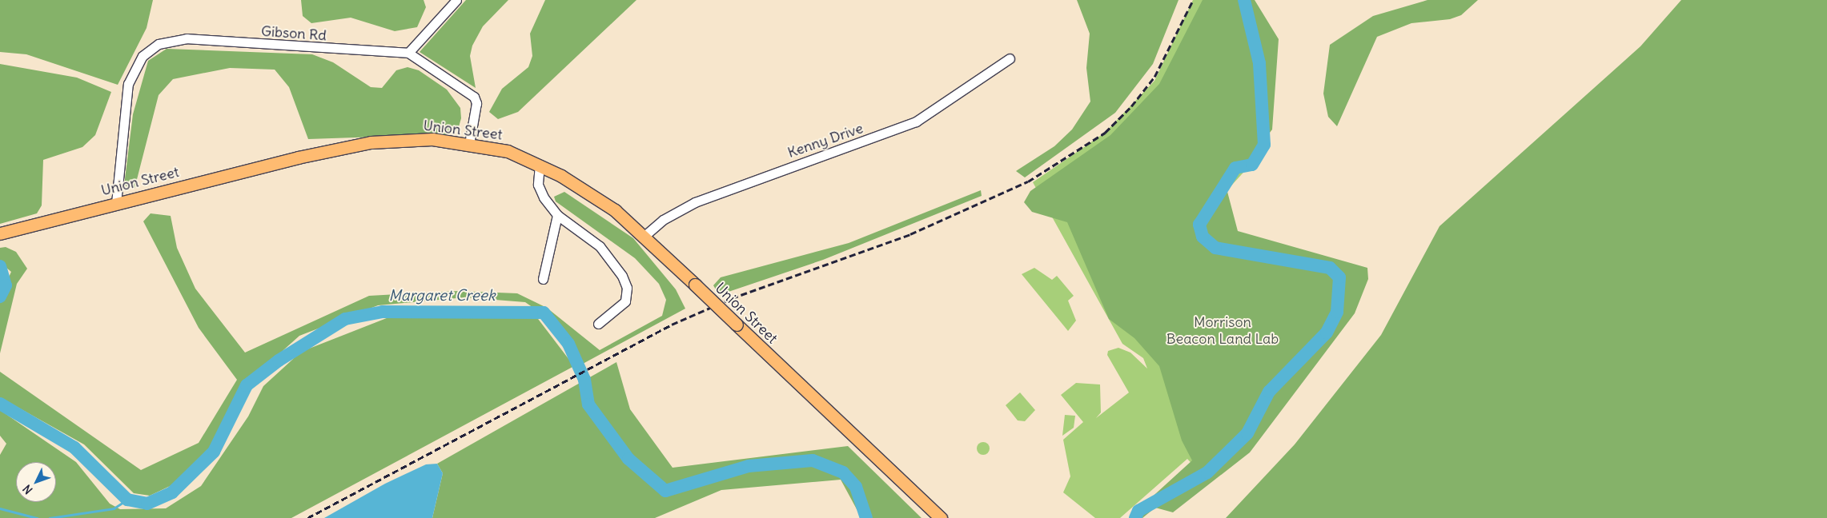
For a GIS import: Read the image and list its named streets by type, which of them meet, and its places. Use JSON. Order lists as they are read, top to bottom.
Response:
{
  "streets": {
    "main road": ["Union Street"],
    "street": ["Gibson Rd", "Kenny Drive"]
  },
  "crossings": [
    ["Gibson Rd", "Union Street"],
    ["Union Street", "Kenny Drive"]
  ],
  "water": ["Margaret Creek"],
  "parks": ["Morrison Beacon Land Lab"],
  "north": "bottom left"
}
